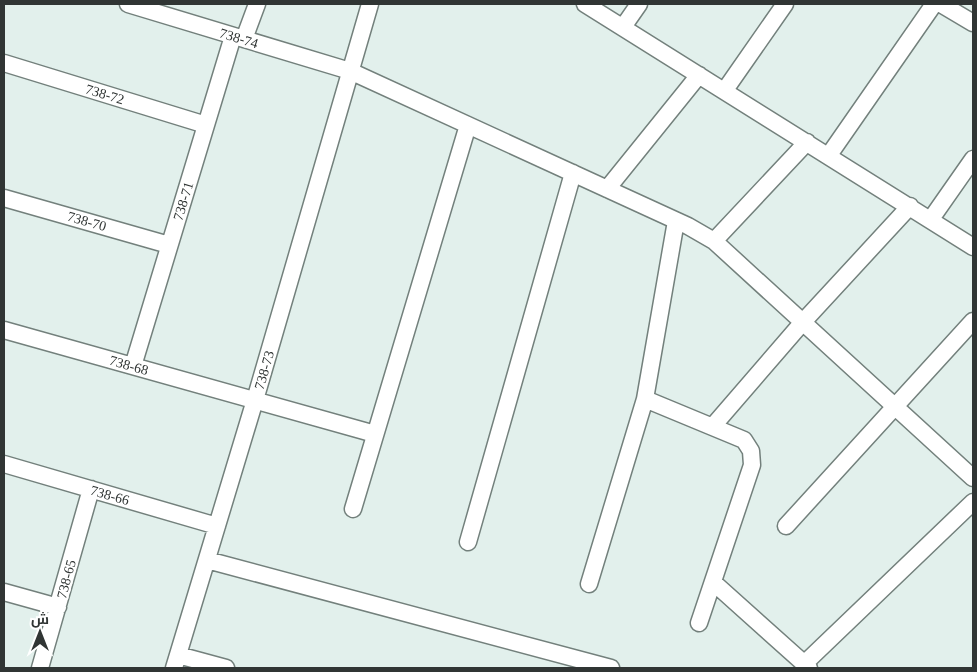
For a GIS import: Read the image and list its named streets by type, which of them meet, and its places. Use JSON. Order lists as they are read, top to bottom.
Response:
{
  "streets": {
    "street": [
      "738-74",
      "738-72",
      "738-71",
      "738-70",
      "738-68",
      "738-73",
      "738-66",
      "738-65"
    ]
  },
  "crossings": [
    ["738-74", "738-71"],
    ["738-74", "738-73"],
    ["738-72", "738-71"],
    ["738-71", "738-70"],
    ["738-71", "738-68"],
    ["738-68", "738-73"],
    ["738-73", "738-66"],
    ["738-66", "738-65"]
  ],
  "north": "top"
}
